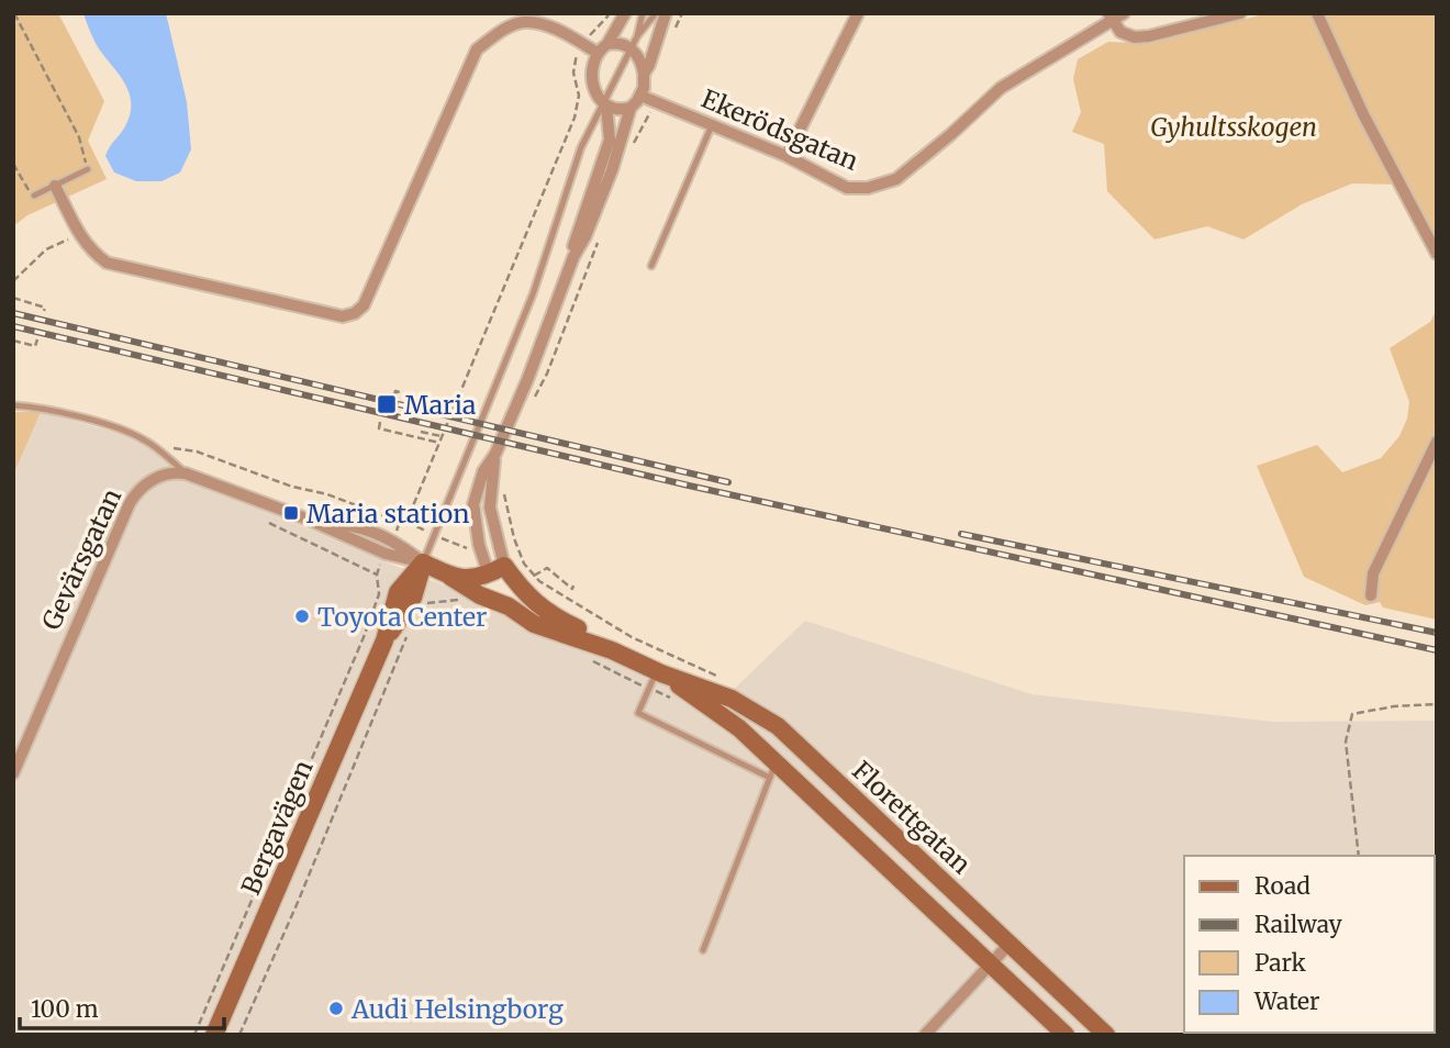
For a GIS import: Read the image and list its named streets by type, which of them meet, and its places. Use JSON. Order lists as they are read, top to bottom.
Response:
{
  "streets": {
    "street": [
      "Ekerödsgatan",
      "Gevärsgatan",
      "Florettgatan",
      "Bergavägen"
    ]
  },
  "parks": ["Gyhultsskogen"],
  "places": {
    "transit": ["Maria", "Maria station"],
    "other": ["Toyota Center", "Audi Helsingborg"]
  },
  "legend": [
    "Road",
    "Railway",
    "Park",
    "Water"
  ],
  "scale_bar": "100 m"
}
